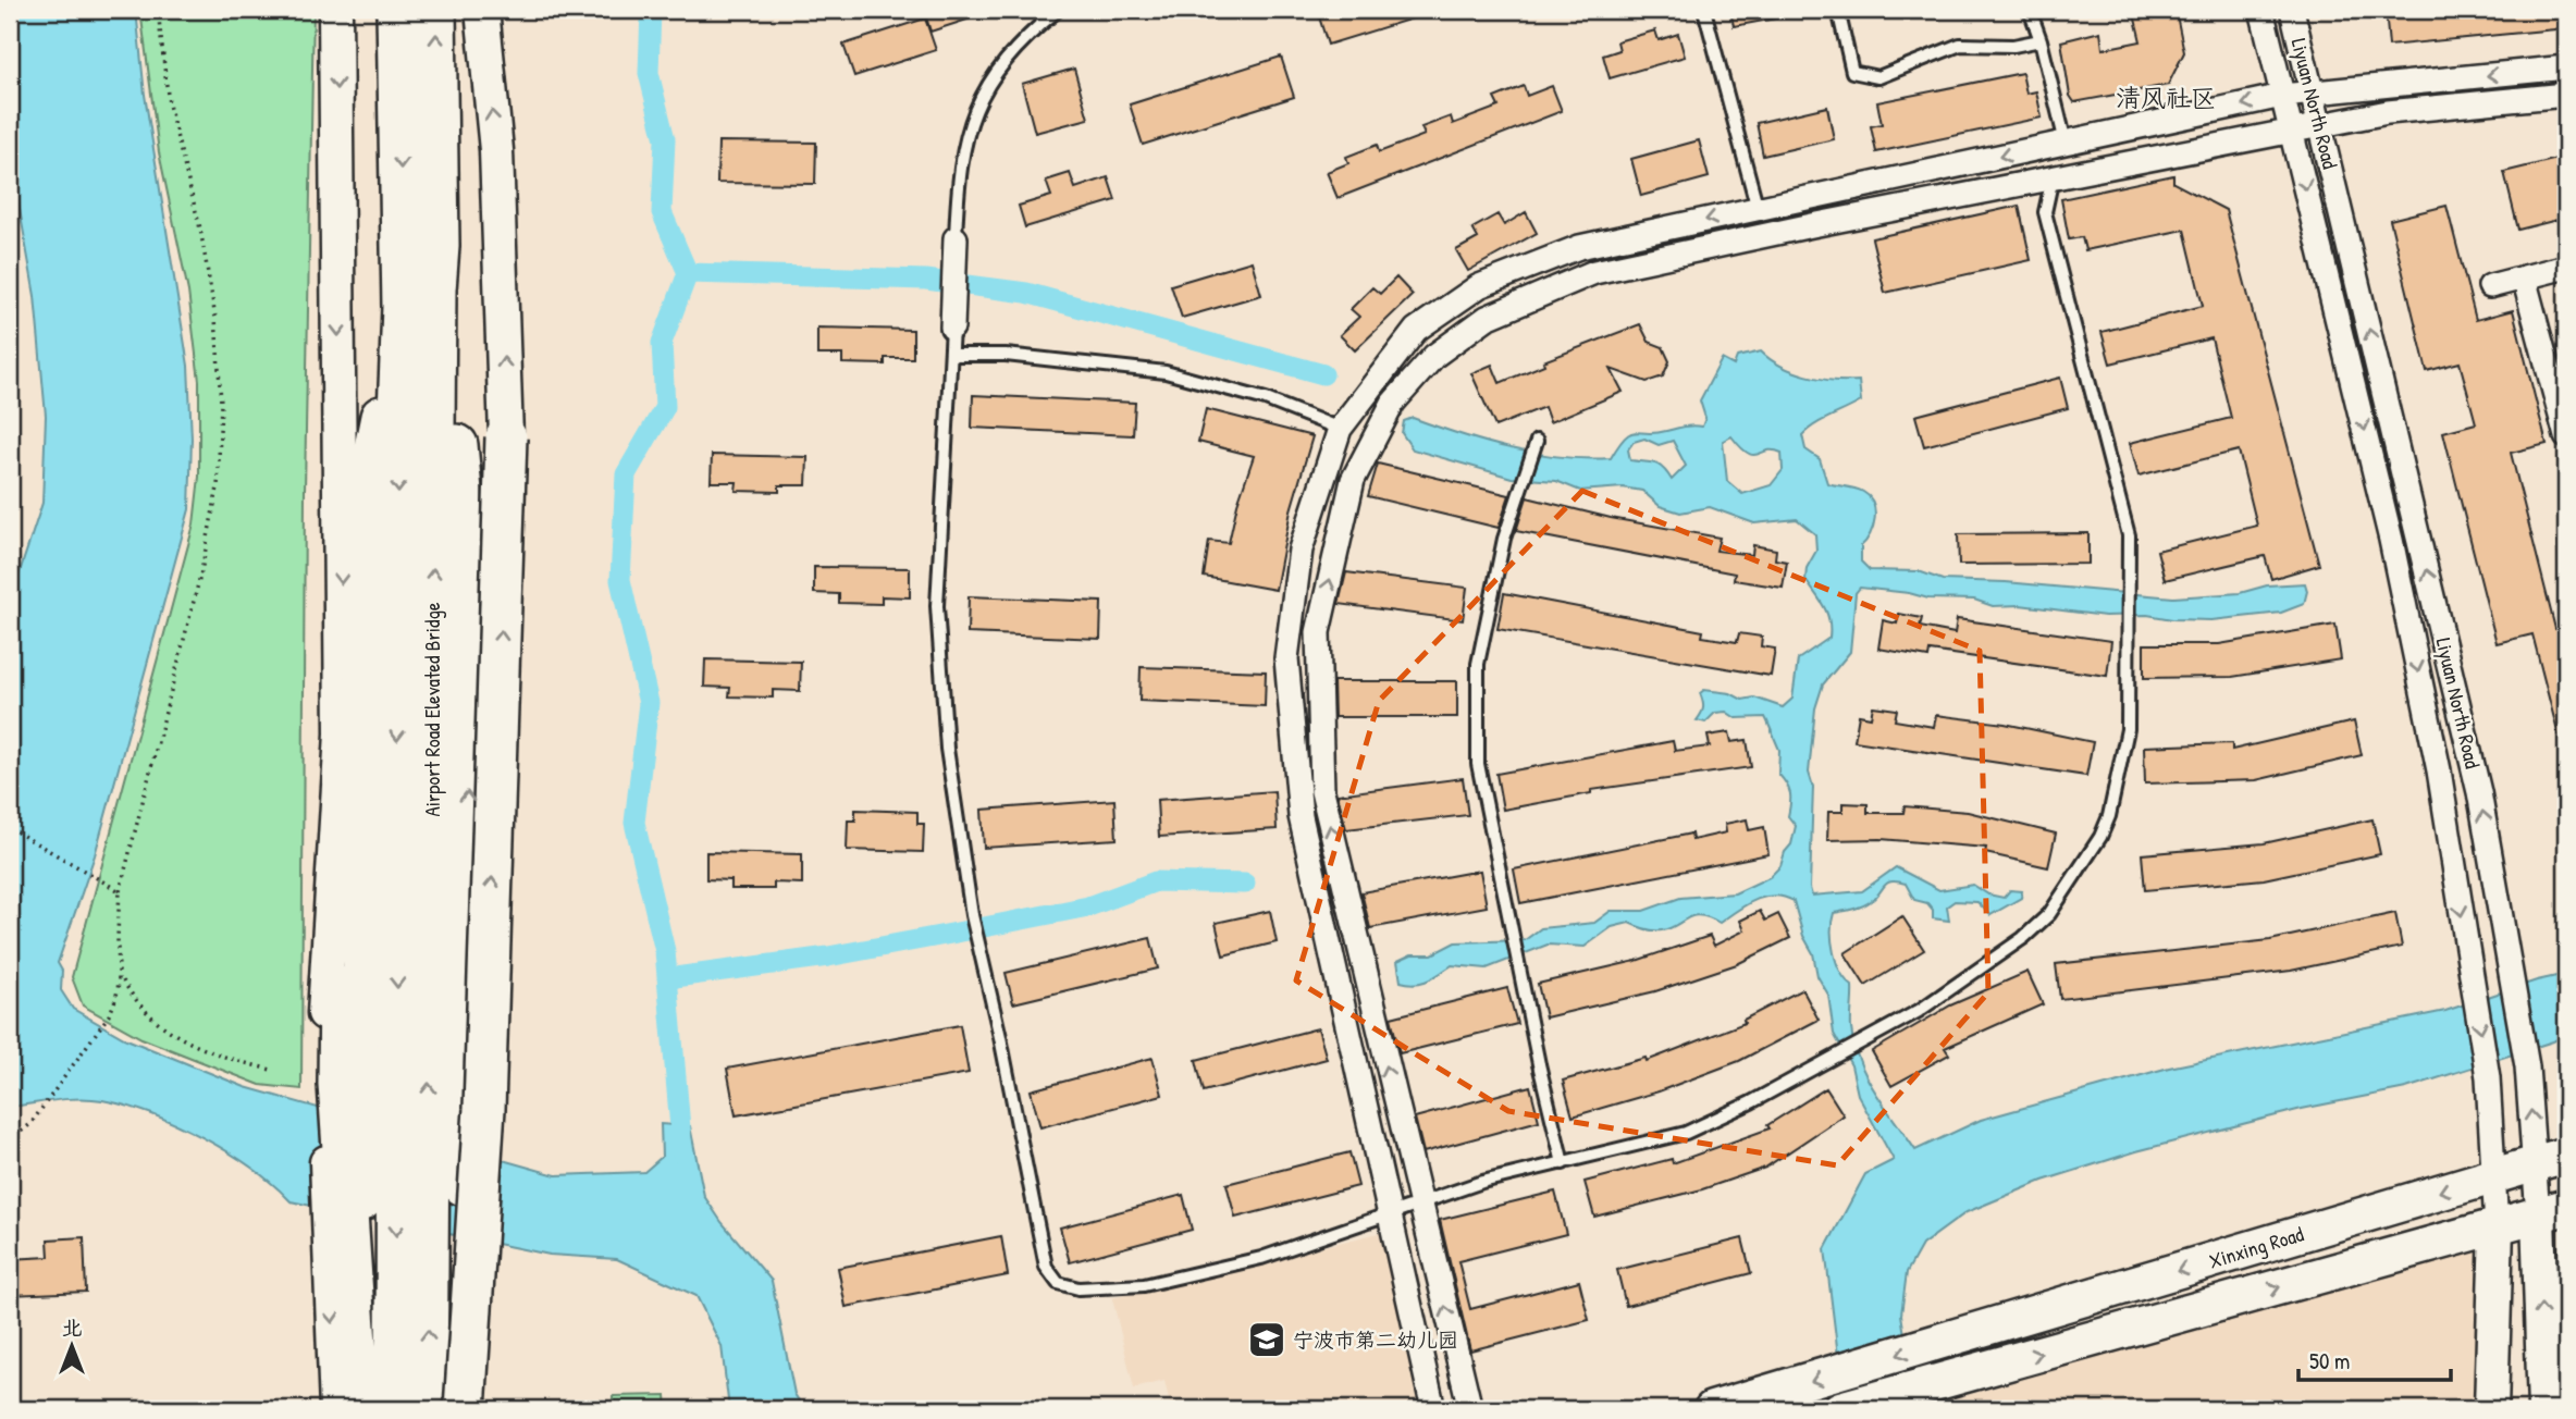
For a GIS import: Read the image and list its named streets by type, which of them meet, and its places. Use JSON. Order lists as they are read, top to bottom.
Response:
{
  "streets": {
    "highway": ["Airport Road Elevated Bridge"],
    "main road": ["Liyuan North Road", "Xinxing Road"]
  },
  "crossings": [
    ["Liyuan North Road", "Xinxing Road"]
  ],
  "districts": ["清风社区"],
  "places": {
    "school or university": ["宁波市第二幼儿园"]
  },
  "scale_bar": "50 m",
  "north": "top"
}
